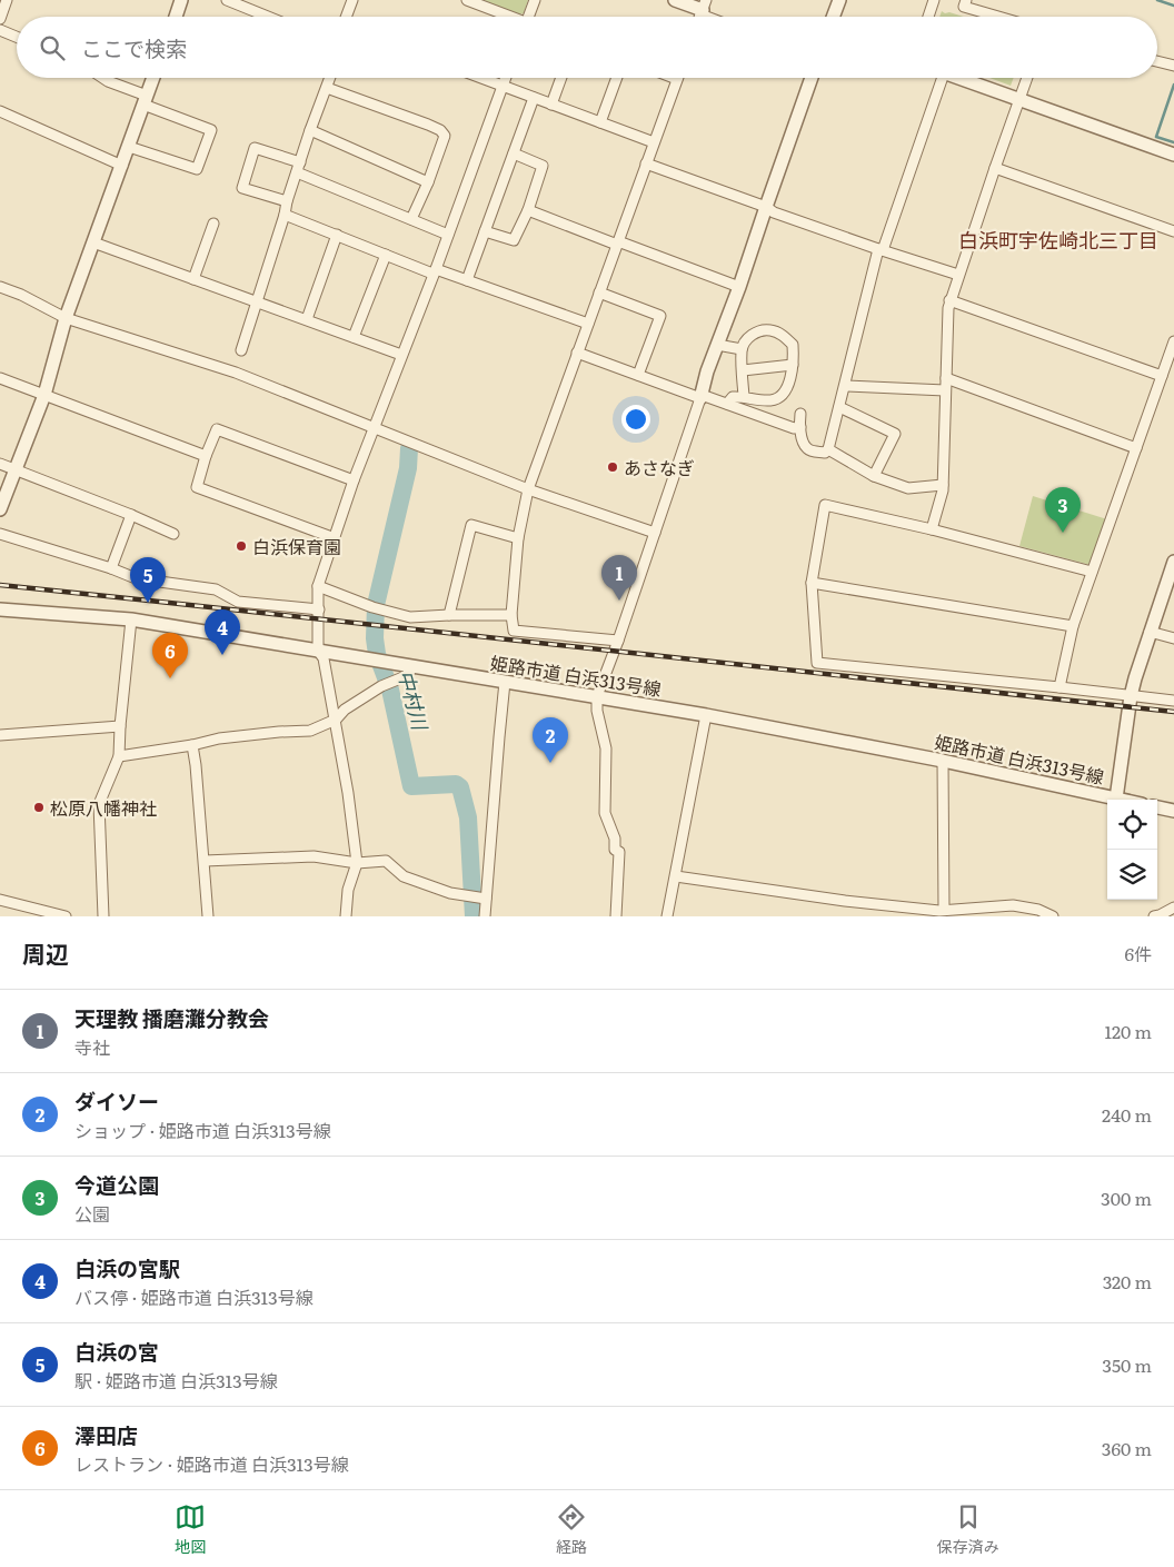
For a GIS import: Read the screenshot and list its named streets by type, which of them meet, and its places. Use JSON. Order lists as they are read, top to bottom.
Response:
{
  "streets": {
    "street": ["姫路市道 白浜313号線"]
  },
  "districts": ["白浜町宇佐崎北三丁目"],
  "water": ["中村川"],
  "places": ["あさなぎ", "白浜保育園", "松原八幡神社"],
  "page": {
    "search": "ここで検索",
    "pins": [
      "3",
      "1",
      "5",
      "4",
      "6",
      "2"
    ],
    "heading": ["周辺", "6件"],
    "list": [
      {
        "mark": "1",
        "name": "天理教 播磨灘分教会",
        "note": "寺社",
        "value": "120 m"
      },
      {
        "mark": "2",
        "name": "ダイソー",
        "note": "ショップ · 姫路市道 白浜313号線",
        "value": "240 m"
      },
      {
        "mark": "3",
        "name": "今道公園",
        "note": "公園",
        "value": "300 m"
      },
      {
        "mark": "4",
        "name": "白浜の宮駅",
        "note": "バス停 · 姫路市道 白浜313号線",
        "value": "320 m"
      },
      {
        "mark": "5",
        "name": "白浜の宮",
        "note": "駅 · 姫路市道 白浜313号線",
        "value": "350 m"
      },
      {
        "mark": "6",
        "name": "澤田店",
        "note": "レストラン · 姫路市道 白浜313号線",
        "value": "360 m"
      }
    ],
    "nav": ["地図", "経路", "保存済み"]
  }
}
